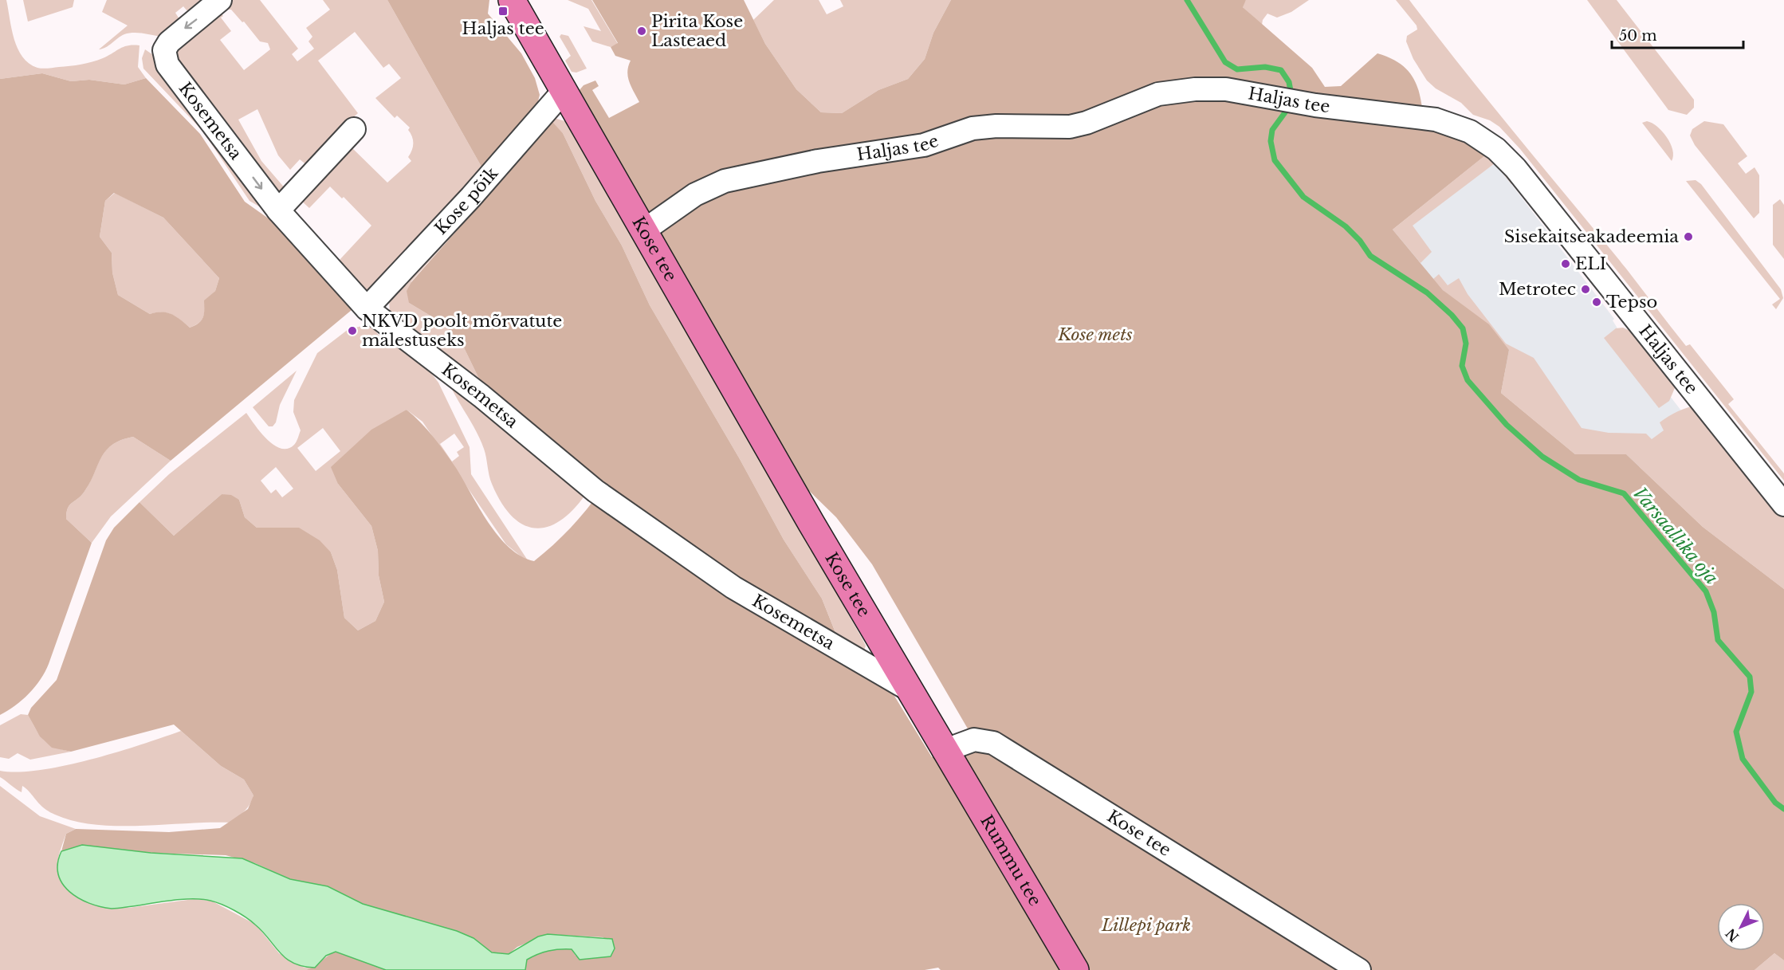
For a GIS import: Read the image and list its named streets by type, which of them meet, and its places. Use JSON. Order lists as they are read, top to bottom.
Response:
{
  "streets": {
    "main road": ["Kose tee", "Rummu tee"],
    "street": ["Haljas tee", "Kosemetsa", "Kose põik"]
  },
  "crossings": [
    ["Haljas tee", "Kose tee"],
    ["Kosemetsa", "Kose põik"],
    ["Kosemetsa", "Kose tee"],
    ["Kose põik", "Kose tee"],
    ["Kose tee", "Rummu tee"]
  ],
  "water": ["Varsaallika oja"],
  "parks": ["Kose mets", "Lillepi park"],
  "places": {
    "transit": ["Haljas tee"],
    "other": [
      "Pirita Kose Lasteaed",
      "Sisekaitseakadeemia",
      "ELI",
      "Metrotec",
      "Tepso",
      "NKVD poolt mõrvatute mälestuseks"
    ]
  },
  "scale_bar": "50 m",
  "north": "bottom left"
}
